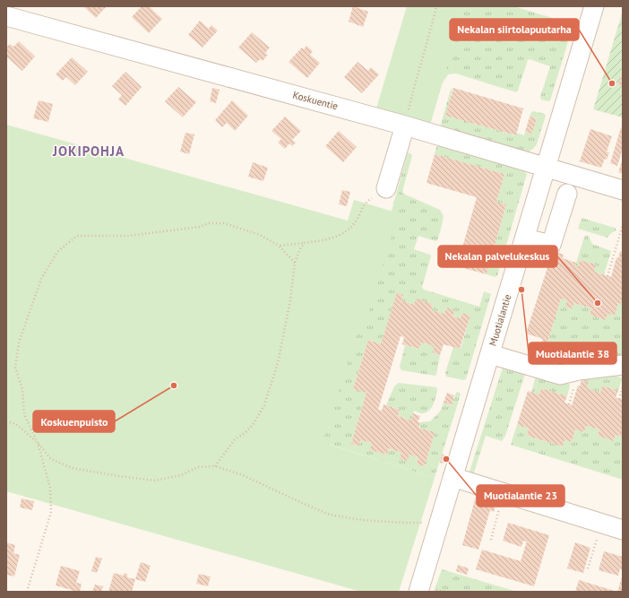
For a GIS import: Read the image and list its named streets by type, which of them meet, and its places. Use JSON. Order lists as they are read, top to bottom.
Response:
{
  "streets": {
    "street": ["Koskuentie", "Muotialantie"]
  },
  "crossings": [
    ["Koskuentie", "Muotialantie"]
  ],
  "districts": ["JOKIPOHJA"],
  "places": [
    "Nekalan siirtolapuutarha",
    "Muotialantie 38",
    "Nekalan palvelukeskus",
    "Koskuenpuisto",
    "Muotialantie 23"
  ]
}
